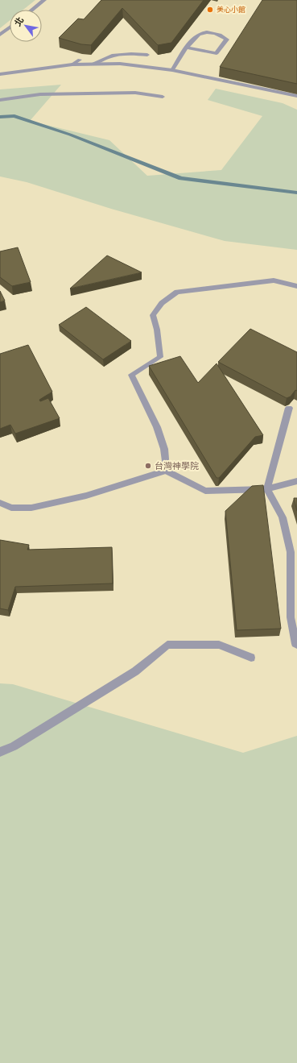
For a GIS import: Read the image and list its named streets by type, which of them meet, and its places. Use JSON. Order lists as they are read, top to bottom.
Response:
{
  "places": ["美心小館", "台灣神學院"],
  "north": "top left"
}
